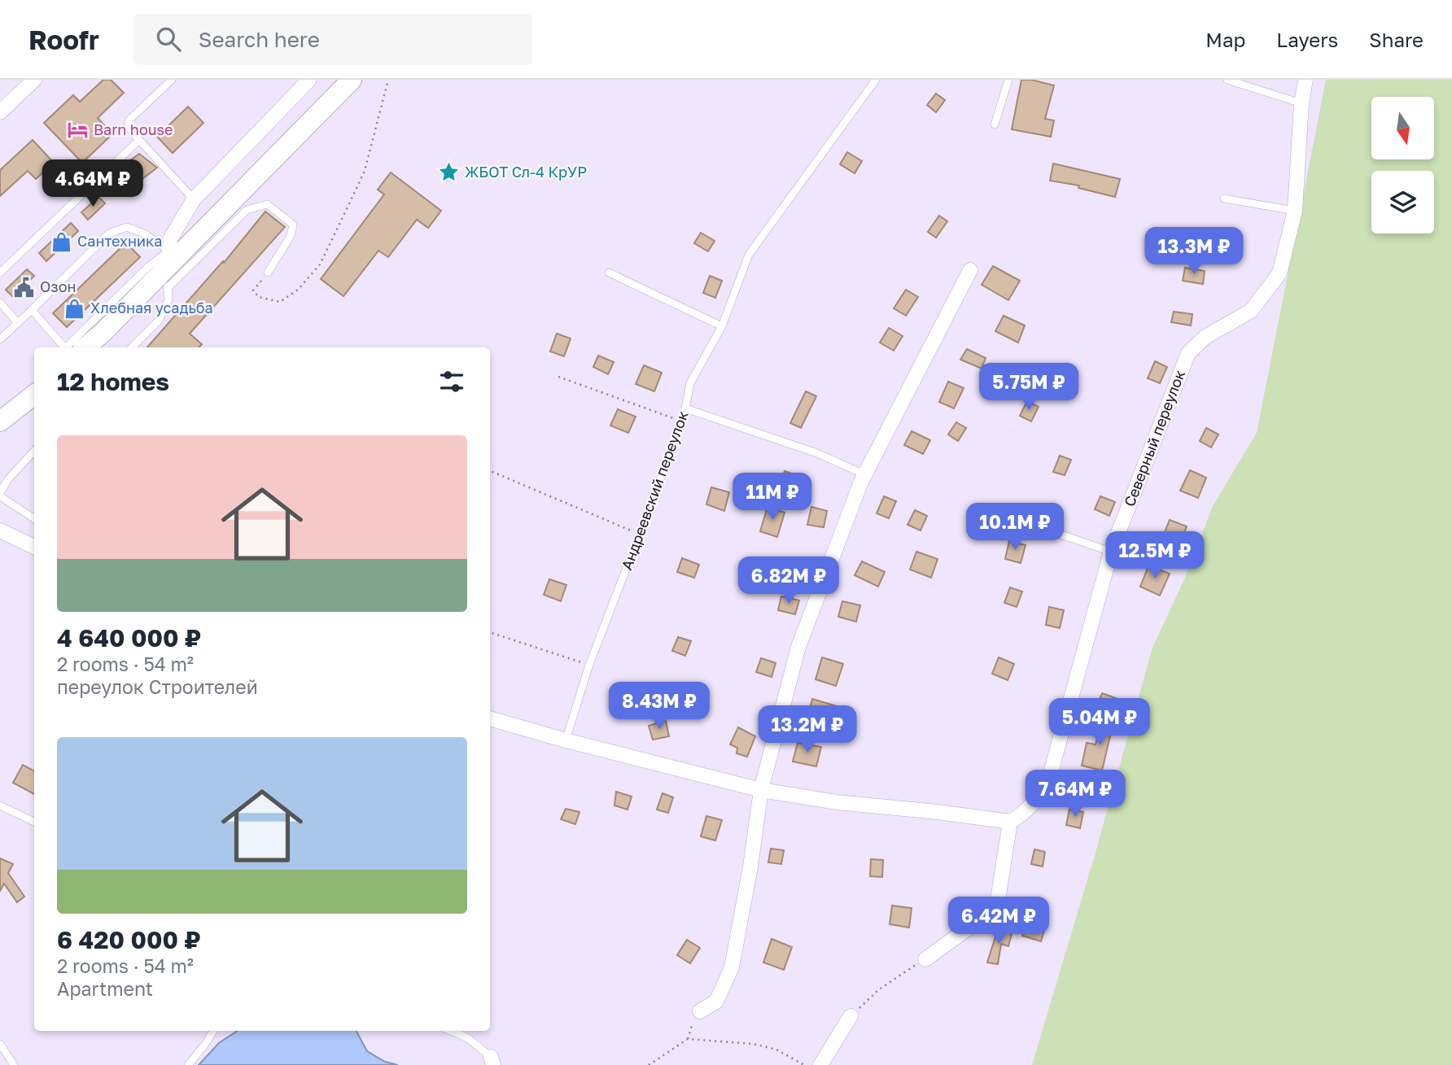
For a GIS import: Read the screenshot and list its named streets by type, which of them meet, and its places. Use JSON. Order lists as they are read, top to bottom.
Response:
{
  "streets": {
    "street": ["Северный переулок"],
    "lane": ["Андреевский переулок"]
  },
  "places": {
    "hotel": ["Barn house"],
    "place": ["ЖБОТ Сл-4 КрУР"],
    "shop": ["Сантехника", "Хлебная усадьба"],
    "public building": ["Озон"]
  },
  "north": "bottom",
  "page": {
    "header": "Roofr",
    "search": "Search here",
    "nav": ["Map", "Layers", "Share"],
    "price": [
      "4.64M ₽",
      "13.3M ₽",
      "5.75M ₽",
      "11M ₽",
      "10.1M ₽",
      "12.5M ₽",
      "6.82M ₽",
      "8.43M ₽",
      "5.04M ₽",
      "13.2M ₽",
      "7.64M ₽",
      "6.42M ₽"
    ],
    "heading": "12 homes",
    "list": [
      {
        "name": "4 640 000 ₽",
        "note": "2 rooms · 54 m² · переулок Строителей"
      },
      {
        "name": "6 420 000 ₽",
        "note": "2 rooms · 54 m² · Apartment"
      }
    ]
  }
}
